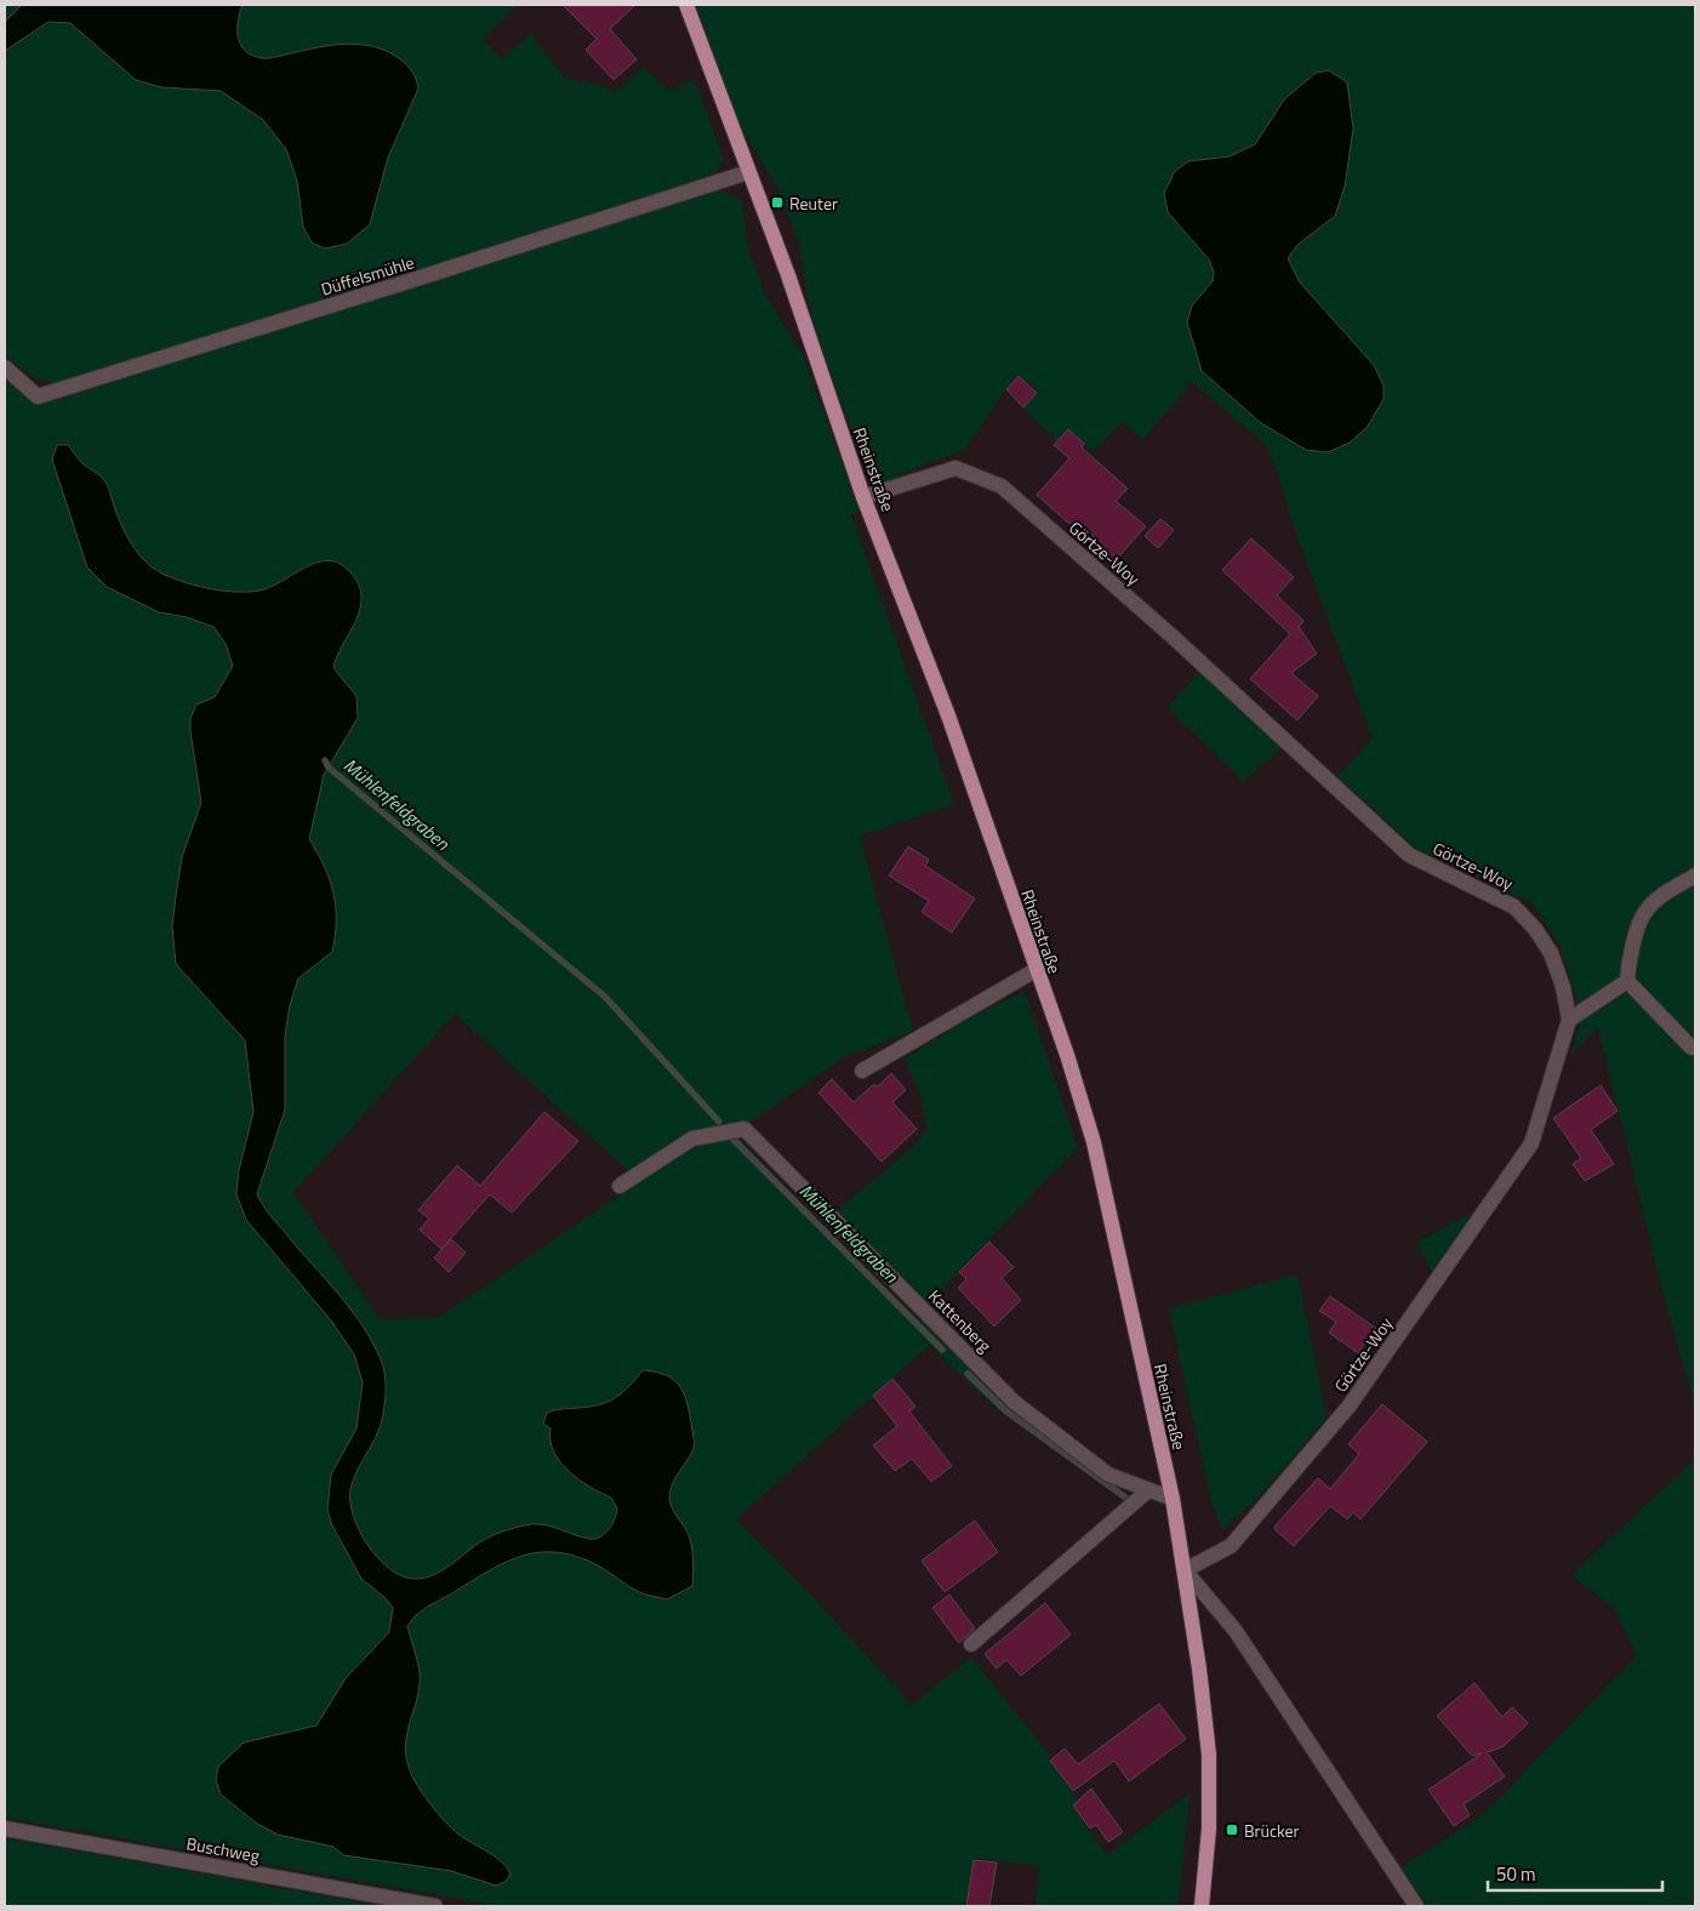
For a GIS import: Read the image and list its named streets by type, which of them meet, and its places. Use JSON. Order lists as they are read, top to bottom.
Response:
{
  "streets": {
    "main road": ["Rheinstraße"],
    "street": [
      "Düffelsmühle",
      "Görtze-Woy",
      "Kattenberg",
      "Buschweg"
    ]
  },
  "crossings": [
    ["Düffelsmühle", "Rheinstraße"],
    ["Rheinstraße", "Görtze-Woy"],
    ["Rheinstraße", "Kattenberg"]
  ],
  "water": ["Mühlenfeldgraben"],
  "places": {
    "transit": ["Reuter", "Brücker"]
  },
  "scale_bar": "50 m"
}
